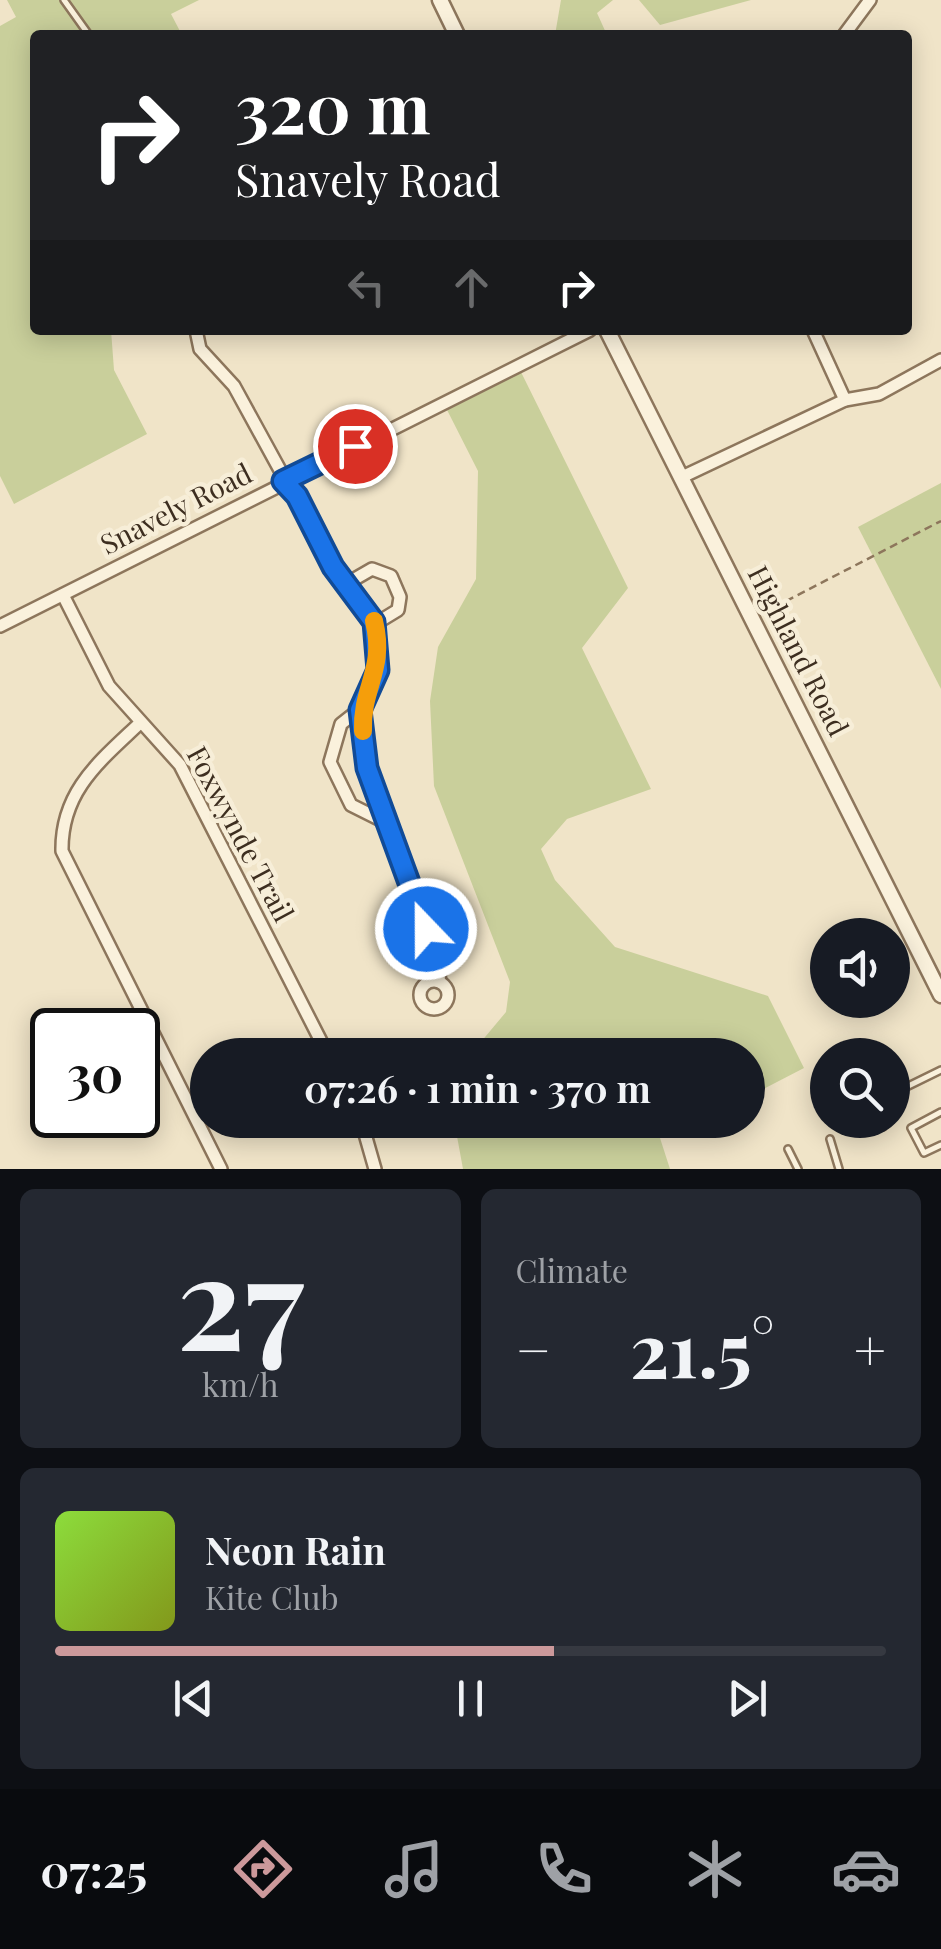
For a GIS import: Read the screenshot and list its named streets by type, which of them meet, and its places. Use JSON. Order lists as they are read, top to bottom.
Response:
{
  "streets": {
    "street": ["Snavely Road", "Highland Road", "Foxwynde Trail"]
  },
  "crossings": [
    ["Snavely Road", "Foxwynde Trail"]
  ],
  "page": {
    "turn": ["320 m", "Snavely Road"],
    "limit": "30",
    "trip": "07:26 · 1 min · 370 m",
    "tile": [
      ["27", "km/h"],
      "Climate"
    ],
    "heat": ["−", "21.5°", "+"],
    "song": ["Neon Rain", "Kite Club"],
    "tabs": "07:25"
  }
}
